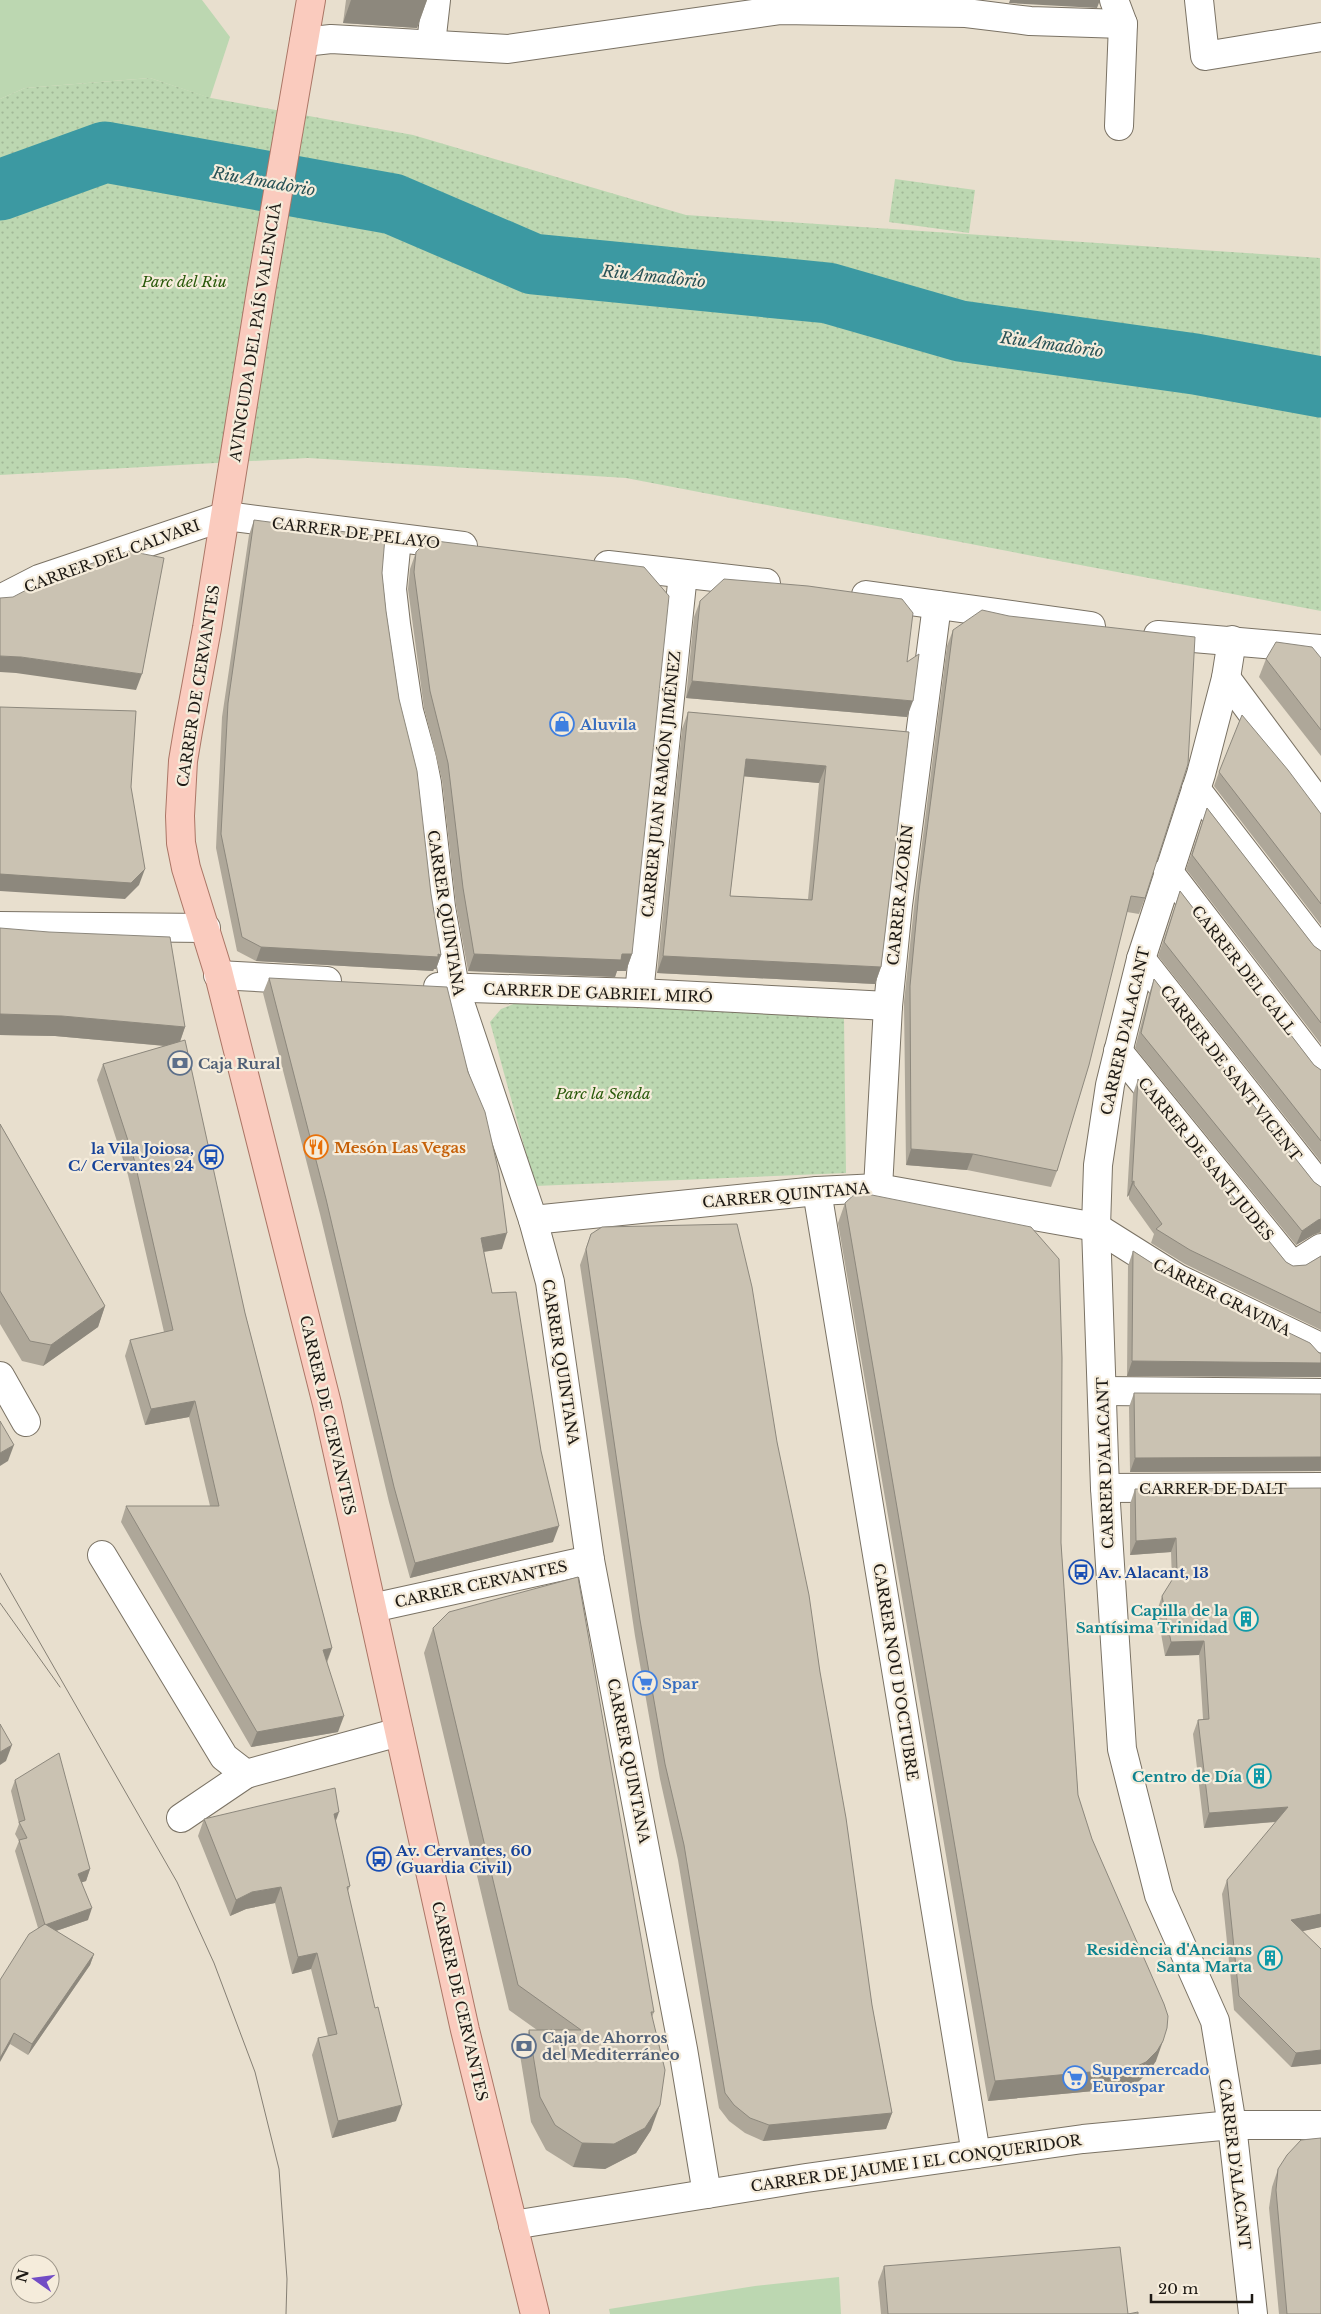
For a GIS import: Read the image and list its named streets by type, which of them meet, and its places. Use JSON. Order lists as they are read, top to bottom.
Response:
{
  "streets": {
    "main road": ["AVINGUDA DEL PAÍS VALENCIÀ", "CARRER DE CERVANTES"],
    "street": [
      "CARRER DE PELAYO",
      "CARRER DEL CALVARI",
      "CARRER JUAN RAMÓN JIMÉNEZ",
      "CARRER AZORÍN",
      "CARRER QUINTANA",
      "CARRER DEL GALL",
      "CARRER DE GABRIEL MIRÓ",
      "CARRER D'ALACANT",
      "CARRER DE SANT VICENT",
      "CARRER DE SANT JUDES",
      "CARRER GRAVINA",
      "CARRER DE DALT",
      "CARRER CERVANTES",
      "CARRER NOU D'OCTUBRE",
      "CARRER DE JAUME I EL CONQUERIDOR"
    ]
  },
  "crossings": [
    ["AVINGUDA DEL PAÍS VALENCIÀ", "CARRER DE PELAYO"],
    ["AVINGUDA DEL PAÍS VALENCIÀ", "CARRER DEL CALVARI"],
    ["AVINGUDA DEL PAÍS VALENCIÀ", "CARRER DE CERVANTES"],
    ["CARRER DE PELAYO", "CARRER DEL CALVARI"],
    ["CARRER DE PELAYO", "CARRER DE CERVANTES"],
    ["CARRER DE PELAYO", "CARRER QUINTANA"],
    ["CARRER DEL CALVARI", "CARRER DE CERVANTES"],
    ["CARRER DE CERVANTES", "CARRER CERVANTES"],
    ["CARRER DE CERVANTES", "CARRER DE JAUME I EL CONQUERIDOR"],
    ["CARRER JUAN RAMÓN JIMÉNEZ", "CARRER DE GABRIEL MIRÓ"],
    ["CARRER AZORÍN", "CARRER QUINTANA"],
    ["CARRER AZORÍN", "CARRER DE GABRIEL MIRÓ"],
    ["CARRER QUINTANA", "CARRER DE GABRIEL MIRÓ"],
    ["CARRER QUINTANA", "CARRER D'ALACANT"],
    ["CARRER QUINTANA", "CARRER GRAVINA"],
    ["CARRER QUINTANA", "CARRER CERVANTES"],
    ["CARRER QUINTANA", "CARRER NOU D'OCTUBRE"],
    ["CARRER QUINTANA", "CARRER DE JAUME I EL CONQUERIDOR"],
    ["CARRER DEL GALL", "CARRER D'ALACANT"],
    ["CARRER D'ALACANT", "CARRER DE SANT VICENT"],
    ["CARRER D'ALACANT", "CARRER DE SANT JUDES"],
    ["CARRER D'ALACANT", "CARRER GRAVINA"],
    ["CARRER D'ALACANT", "CARRER DE DALT"],
    ["CARRER D'ALACANT", "CARRER DE JAUME I EL CONQUERIDOR"],
    ["CARRER NOU D'OCTUBRE", "CARRER DE JAUME I EL CONQUERIDOR"]
  ],
  "water": ["Riu Amadòrio"],
  "parks": ["Parc del Riu", "Parc la Senda"],
  "places": {
    "shop": ["Aluvila"],
    "bank": ["Caja Rural", "Caja de Ahorros del Mediterráneo"],
    "restaurant": ["Mesón Las Vegas"],
    "bus stop": ["la Vila Joiosa, C/ Cervantes 24", "Av. Alacant, 13", "Av. Cervantes, 60 (Guardia Civil)"],
    "building": ["Capilla de la Santísima Trinidad", "Centro de Día", "Residència d'Ancians Santa Marta"],
    "supermarket": ["Spar", "Supermercado Eurospar"]
  },
  "scale_bar": "20 m",
  "north": "left"
}
